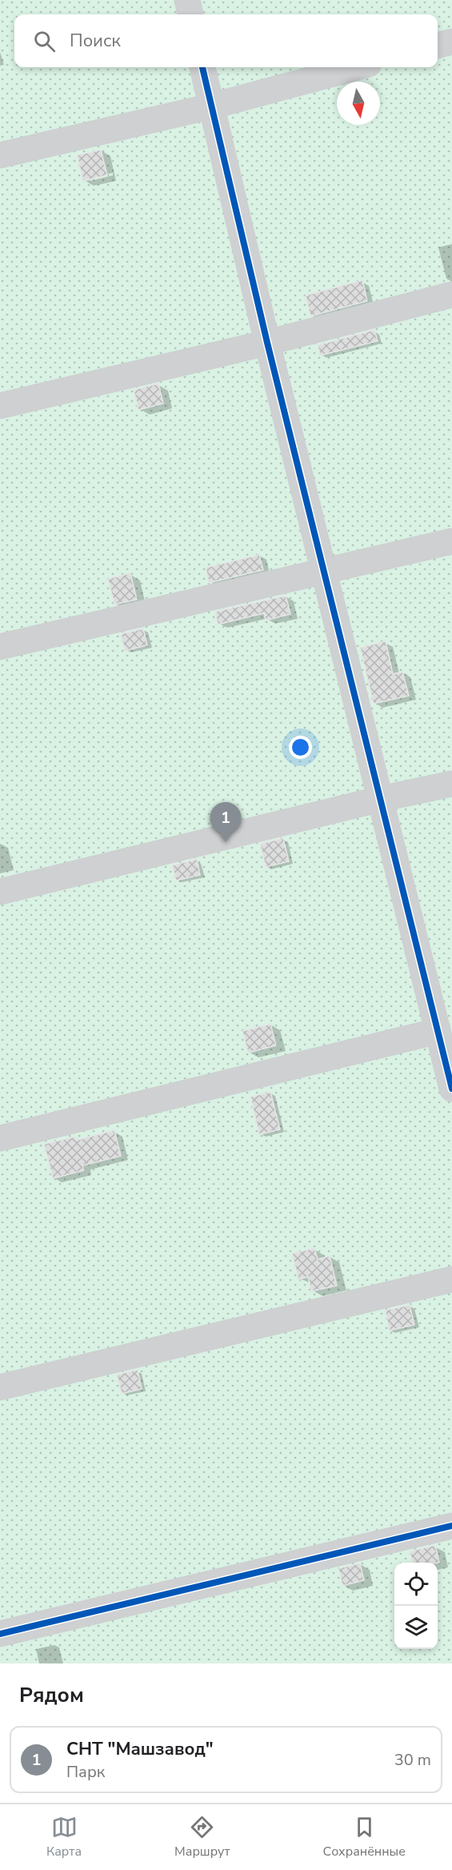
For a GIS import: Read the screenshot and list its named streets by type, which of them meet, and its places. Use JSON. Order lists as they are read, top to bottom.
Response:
{
  "north": "bottom",
  "page": {
    "search": "Поиск",
    "pins": "1",
    "heading": "Рядом",
    "list": [
      {
        "mark": "1",
        "name": "СНТ \"Машзавод\"",
        "note": "Парк",
        "value": "30 m"
      }
    ],
    "nav": ["Карта", "Маршрут", "Сохранённые"]
  }
}
